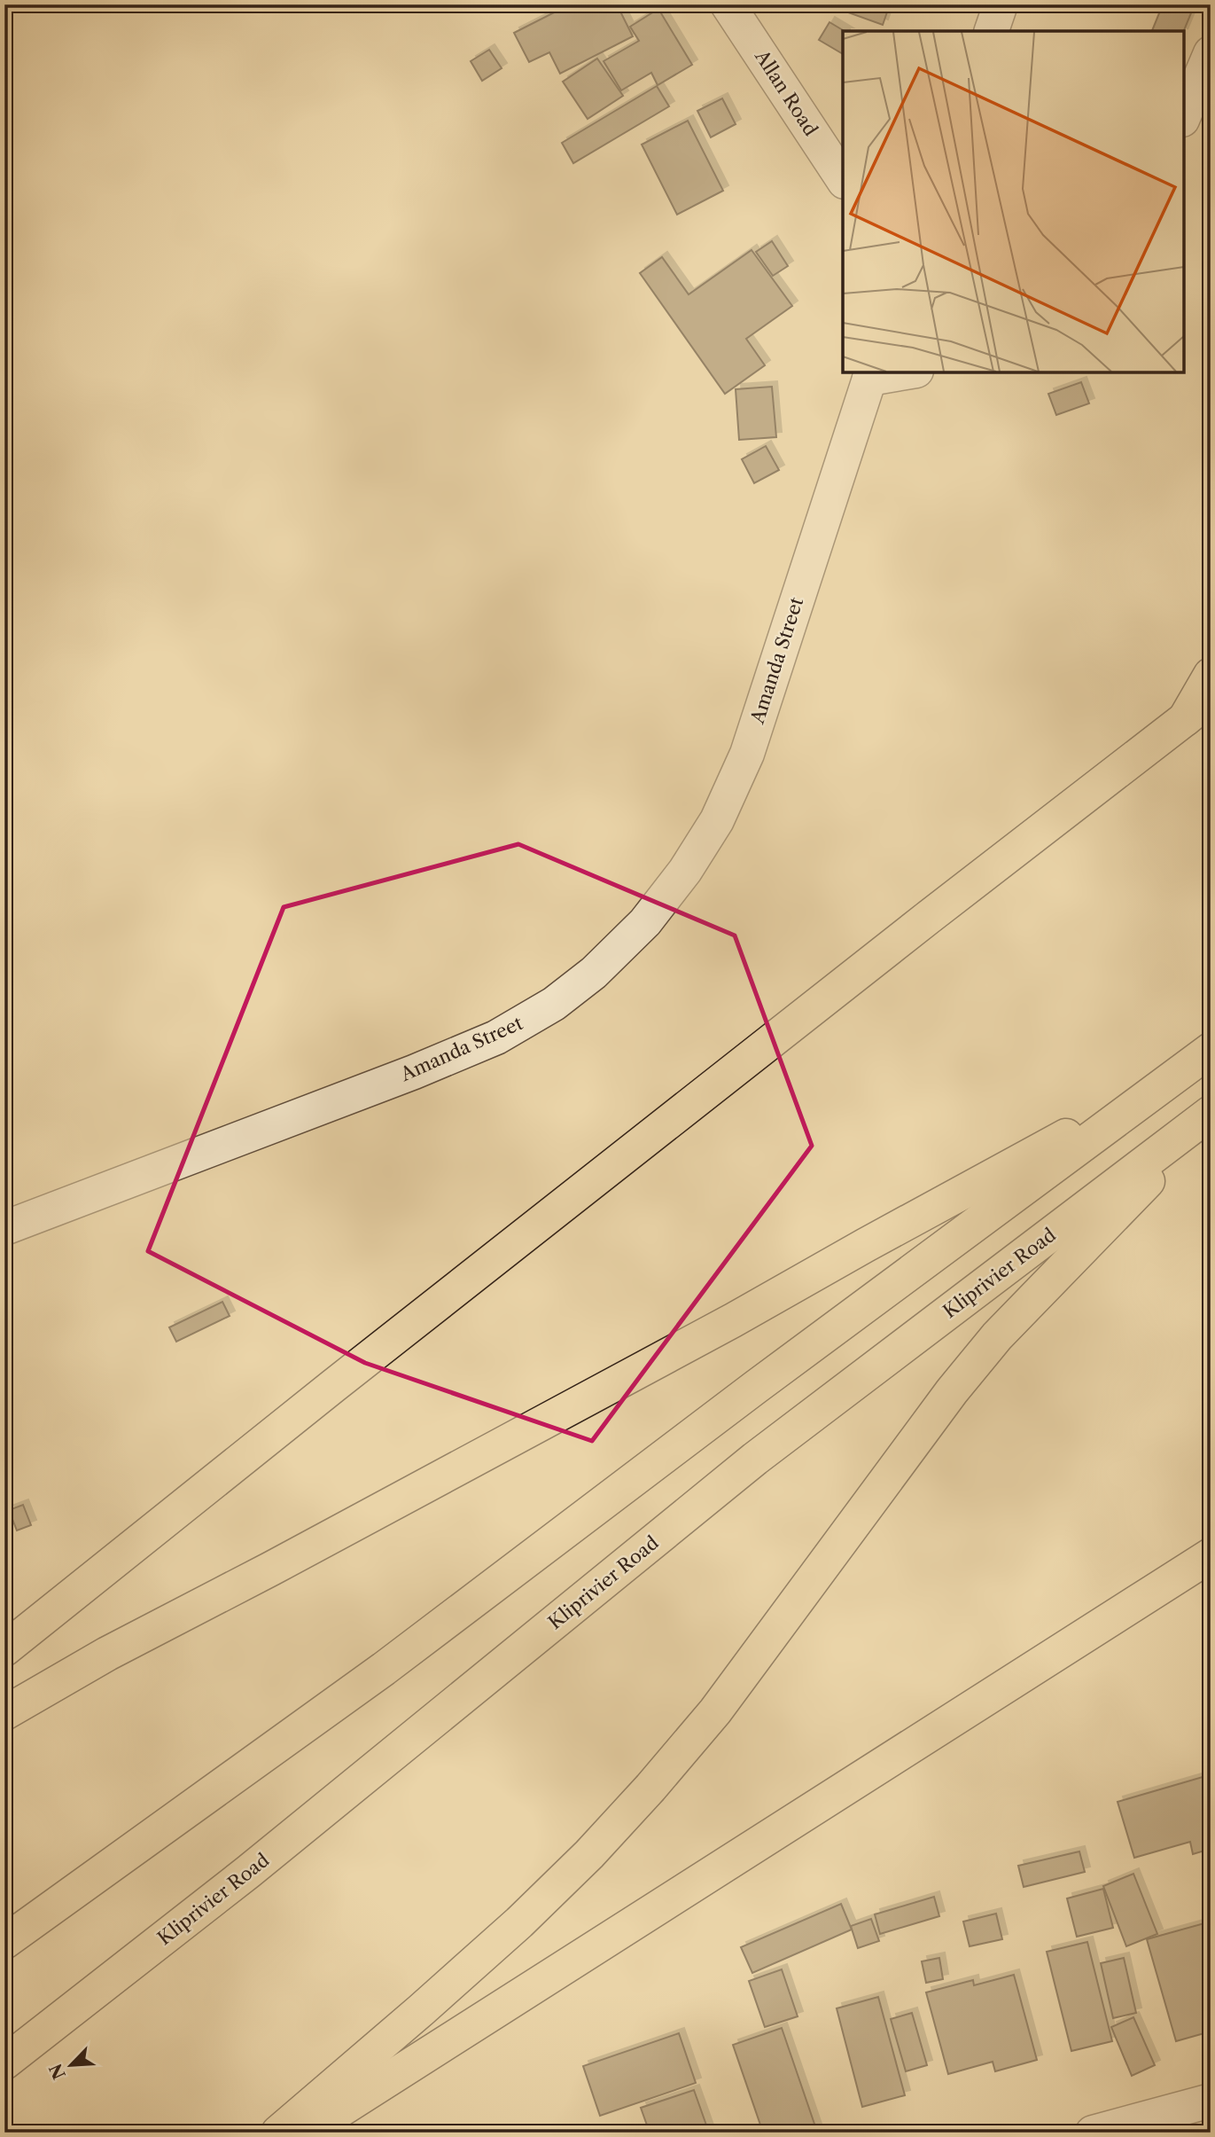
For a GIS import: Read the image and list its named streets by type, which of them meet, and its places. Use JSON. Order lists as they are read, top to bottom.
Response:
{
  "streets": {
    "main road": ["Kliprivier Road"],
    "street": ["Allan Road", "Amanda Street"]
  },
  "north": "bottom left"
}
